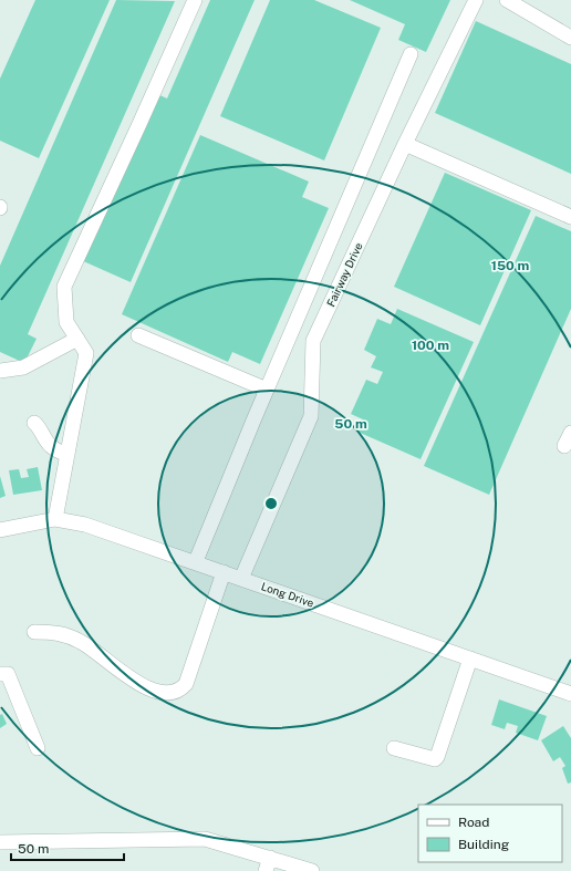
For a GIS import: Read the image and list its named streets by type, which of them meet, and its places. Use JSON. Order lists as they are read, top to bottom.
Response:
{
  "streets": {
    "street": ["Fairway Drive", "Long Drive"]
  },
  "crossings": [
    ["Fairway Drive", "Long Drive"]
  ],
  "legend": ["Road", "Building"],
  "scale_bar": "50 m",
  "rings": ["150 m", "100 m", "50 m"]
}
